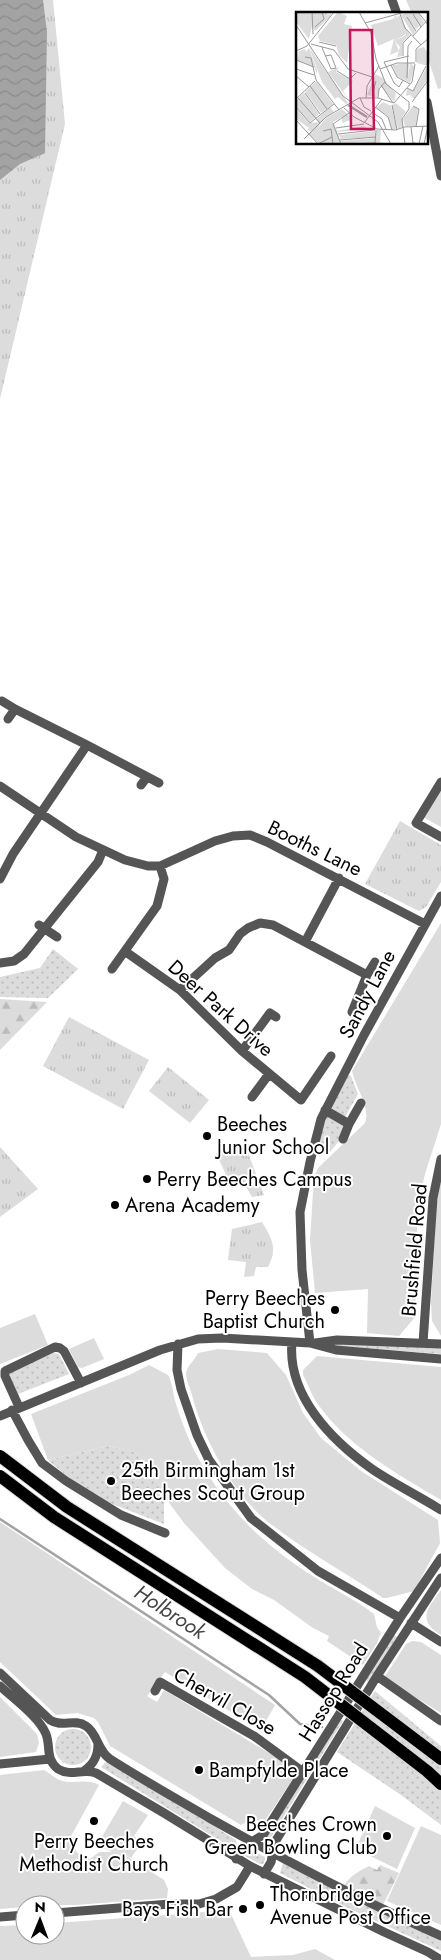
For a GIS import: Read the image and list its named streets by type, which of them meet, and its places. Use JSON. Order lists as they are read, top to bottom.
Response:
{
  "streets": {
    "street": [
      "Booths Lane",
      "Sandy Lane",
      "Deer Park Drive",
      "Brushfield Road",
      "Hassop Road",
      "Chervil Close"
    ]
  },
  "crossings": [
    ["Booths Lane", "Sandy Lane"],
    ["Hassop Road", "Chervil Close"]
  ],
  "water": ["Holbrook"],
  "places": [
    "Beeches Junior School",
    "Perry Beeches Campus",
    "Arena Academy",
    "Perry Beeches Baptist Church",
    "25th Birmingham 1st Beeches Scout Group",
    "Bampfylde Place",
    "Perry Beeches Methodist Church",
    "Beeches Crown Green Bowling Club",
    "Thornbridge Avenue Post Office",
    "Bays Fish Bar"
  ],
  "north": "top"
}
